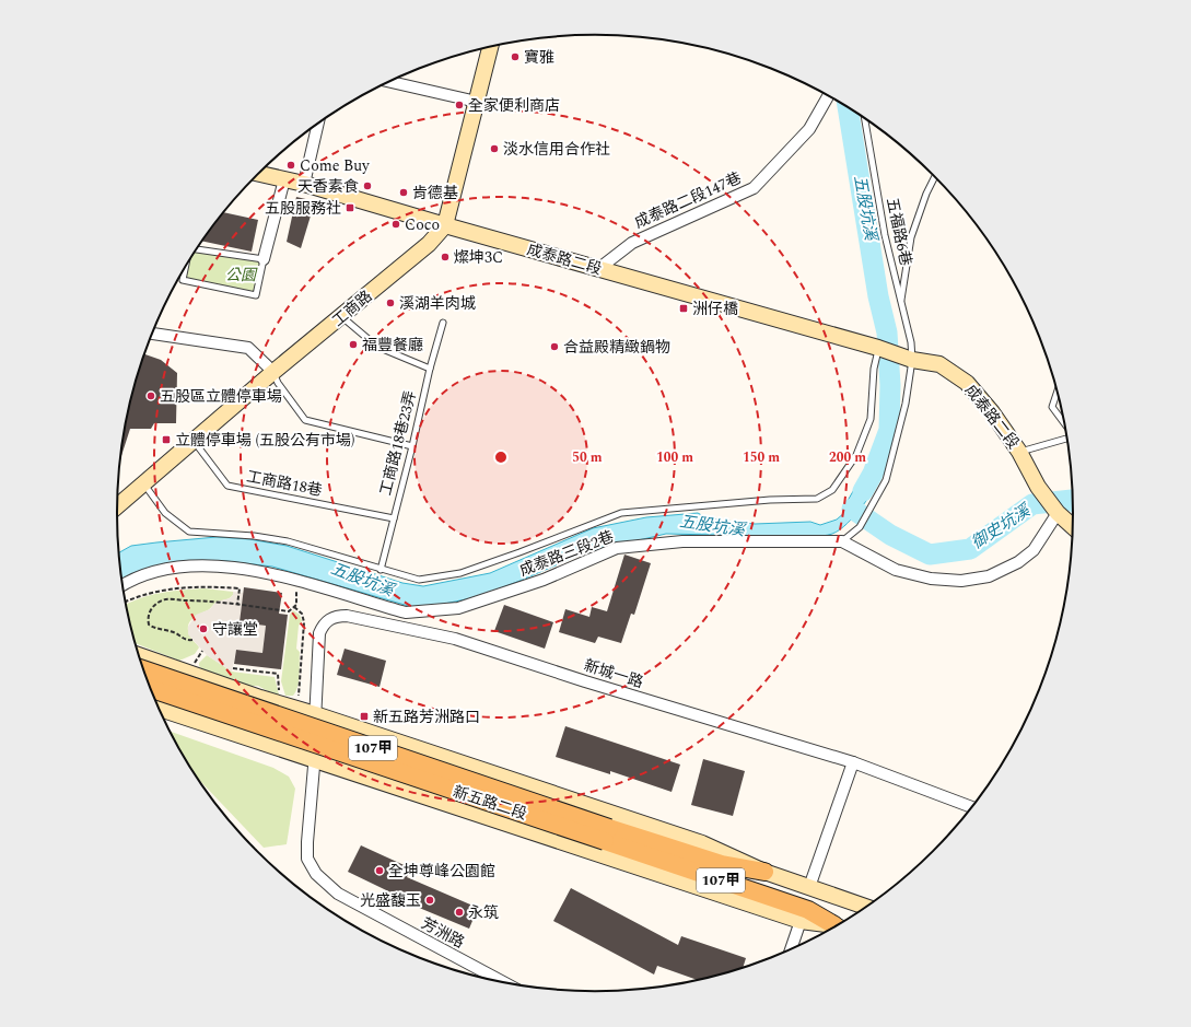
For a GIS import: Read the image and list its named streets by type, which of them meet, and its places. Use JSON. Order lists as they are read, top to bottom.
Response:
{
  "streets": {
    "main road": [
      "成泰路二段",
      "工商路",
      "107甲",
      "新五路二段"
    ],
    "street": [
      "成泰路二段147巷",
      "成泰路三段2巷",
      "新城一路",
      "芳洲路"
    ],
    "lane": ["五福路6巷", "工商路18巷23弄", "工商路18巷"]
  },
  "crossings": [
    ["成泰路二段147巷", "成泰路二段"],
    ["五福路6巷", "成泰路二段"],
    ["五福路6巷", "成泰路三段2巷"],
    ["成泰路二段", "工商路"],
    ["成泰路二段", "成泰路三段2巷"],
    ["工商路", "工商路18巷"],
    ["工商路18巷23弄", "工商路18巷"],
    ["新城一路", "新五路二段"],
    ["新城一路", "芳洲路"],
    ["新五路二段", "芳洲路"]
  ],
  "water": ["五股坑溪", "御史坑溪"],
  "parks": ["公園"],
  "places": {
    "other": [
      "寶雅",
      "全家便利商店",
      "淡水信用合作社",
      "Come Buy",
      "天香素食",
      "肯德基",
      "Coco",
      "燦坤3C",
      "溪湖羊肉城",
      "福豐餐廳",
      "合益殿精緻鍋物",
      "五股區立體停車場",
      "守讓堂",
      "全坤尊峰公園館",
      "光盛馥玉",
      "永筑"
    ],
    "transit": [
      "五股服務社",
      "洲仔橋",
      "立體停車場 (五股公有市場)",
      "新五路芳洲路口"
    ]
  },
  "rings": [
    "50 m",
    "100 m",
    "150 m",
    "200 m"
  ]
}
